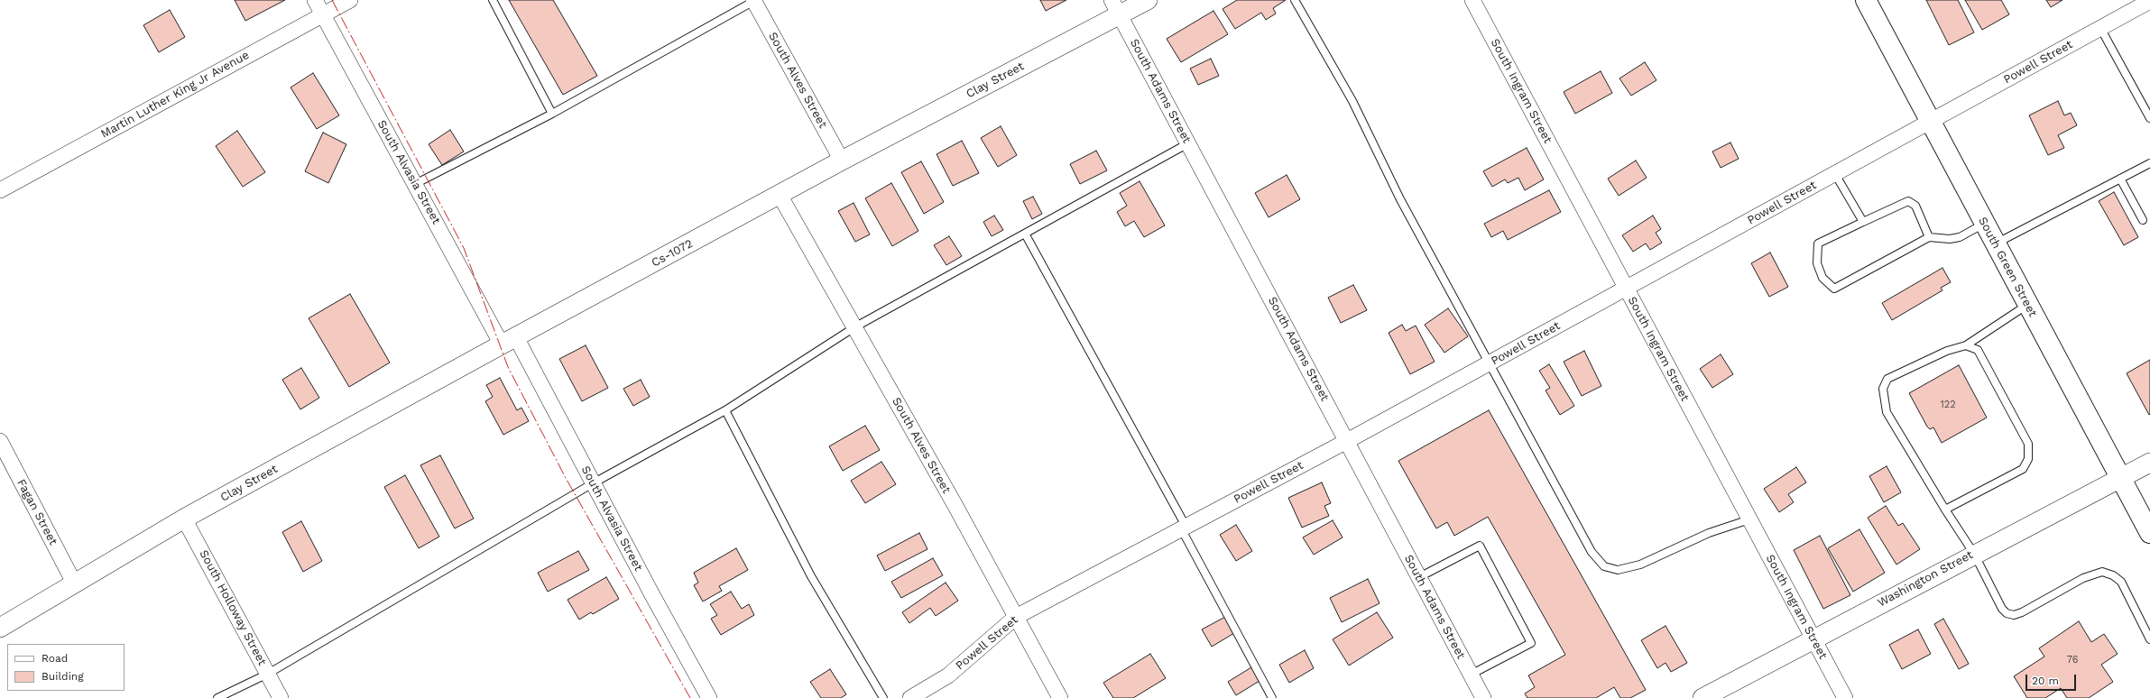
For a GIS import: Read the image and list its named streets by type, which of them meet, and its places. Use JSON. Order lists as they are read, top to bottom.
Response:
{
  "streets": {
    "main road": ["South Green Street"],
    "street": [
      "Powell Street",
      "South Alves Street",
      "Clay Street",
      "South Adams Street",
      "South Ingram Street",
      "Martin Luther King Jr Avenue",
      "South Alvasia Street",
      "Cs-1072",
      "Fagan Street",
      "Washington Street",
      "South Holloway Street"
    ]
  },
  "crossings": [
    ["Powell Street", "South Alves Street"],
    ["Powell Street", "South Adams Street"],
    ["Powell Street", "South Ingram Street"],
    ["Powell Street", "South Green Street"],
    ["South Alves Street", "Clay Street"],
    ["South Alves Street", "Cs-1072"],
    ["Clay Street", "South Adams Street"],
    ["Clay Street", "South Alvasia Street"],
    ["Clay Street", "Cs-1072"],
    ["Clay Street", "Fagan Street"],
    ["Clay Street", "South Holloway Street"],
    ["South Ingram Street", "Washington Street"],
    ["Martin Luther King Jr Avenue", "South Alvasia Street"],
    ["South Alvasia Street", "Cs-1072"],
    ["South Green Street", "Washington Street"]
  ],
  "house_numbers": ["122", "76"],
  "legend": ["Road", "Building"],
  "scale_bar": "20 m"
}
